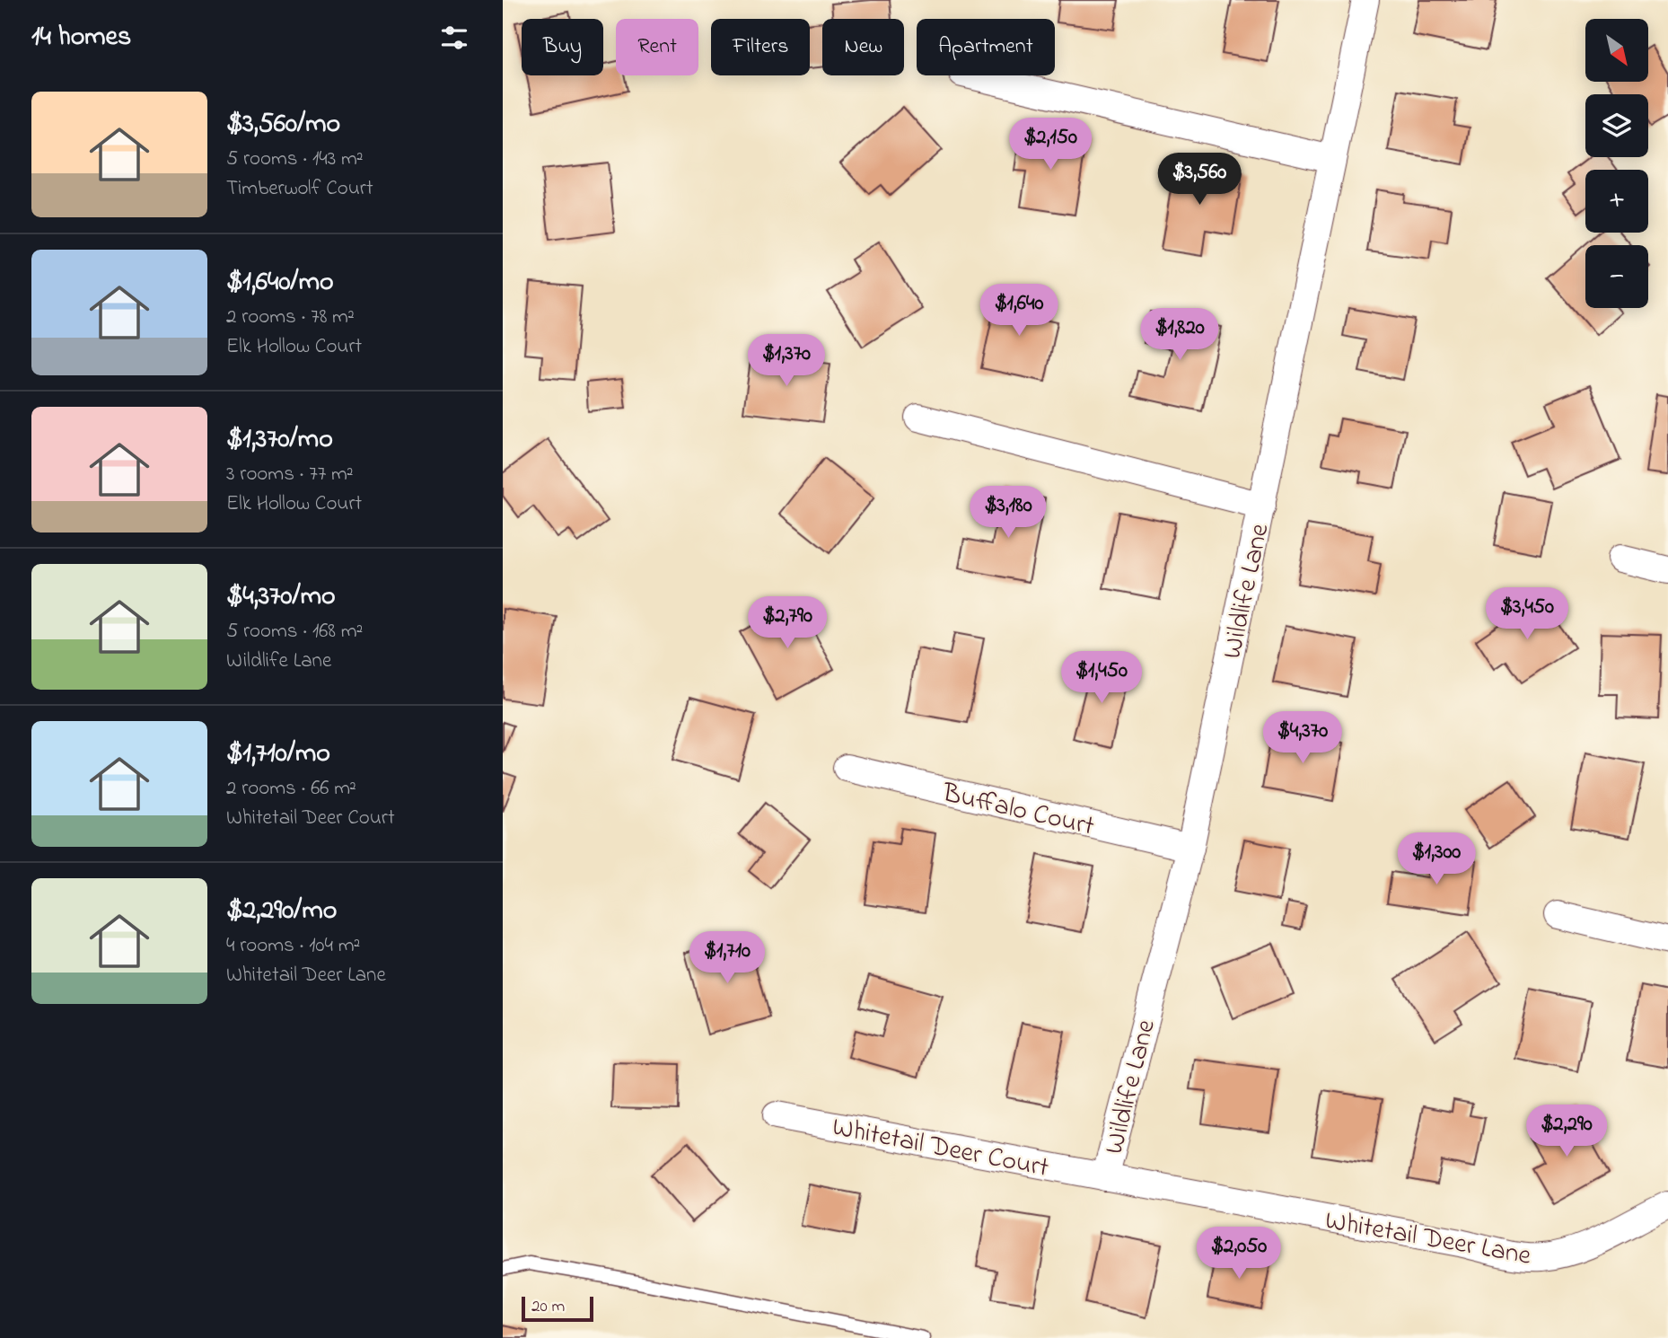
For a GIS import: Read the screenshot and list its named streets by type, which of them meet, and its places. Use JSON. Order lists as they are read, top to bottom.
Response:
{
  "streets": {
    "street": [
      "Wildlife Lane",
      "Buffalo Court",
      "Whitetail Deer Court",
      "Whitetail Deer Lane"
    ]
  },
  "crossings": [
    ["Wildlife Lane", "Buffalo Court"],
    ["Wildlife Lane", "Whitetail Deer Court"],
    ["Wildlife Lane", "Whitetail Deer Lane"],
    ["Whitetail Deer Court", "Whitetail Deer Lane"]
  ],
  "scale_bar": "20 m",
  "north": "bottom right",
  "page": {
    "heading": "14 homes",
    "map_buttons": ["+", "−"],
    "chip": [
      "Buy",
      "Rent",
      "Filters",
      "New",
      "Apartment"
    ],
    "list": [
      {
        "name": "$3,560/mo",
        "note": "5 rooms · 143 m² · Timberwolf Court"
      },
      {
        "name": "$1,640/mo",
        "note": "2 rooms · 78 m² · Elk Hollow Court"
      },
      {
        "name": "$1,370/mo",
        "note": "3 rooms · 77 m² · Elk Hollow Court"
      },
      {
        "name": "$4,370/mo",
        "note": "5 rooms · 168 m² · Wildlife Lane"
      },
      {
        "name": "$1,710/mo",
        "note": "2 rooms · 66 m² · Whitetail Deer Court"
      },
      {
        "name": "$2,290/mo",
        "note": "4 rooms · 104 m² · Whitetail Deer Lane"
      }
    ],
    "price": [
      "$2,150",
      "$3,560",
      "$1,640",
      "$1,820",
      "$1,370",
      "$3,180",
      "$3,450",
      "$2,790",
      "$1,450",
      "$4,370",
      "$1,300",
      "$1,710",
      "$2,290",
      "$2,050"
    ],
    "scale": "20 m"
  }
}
